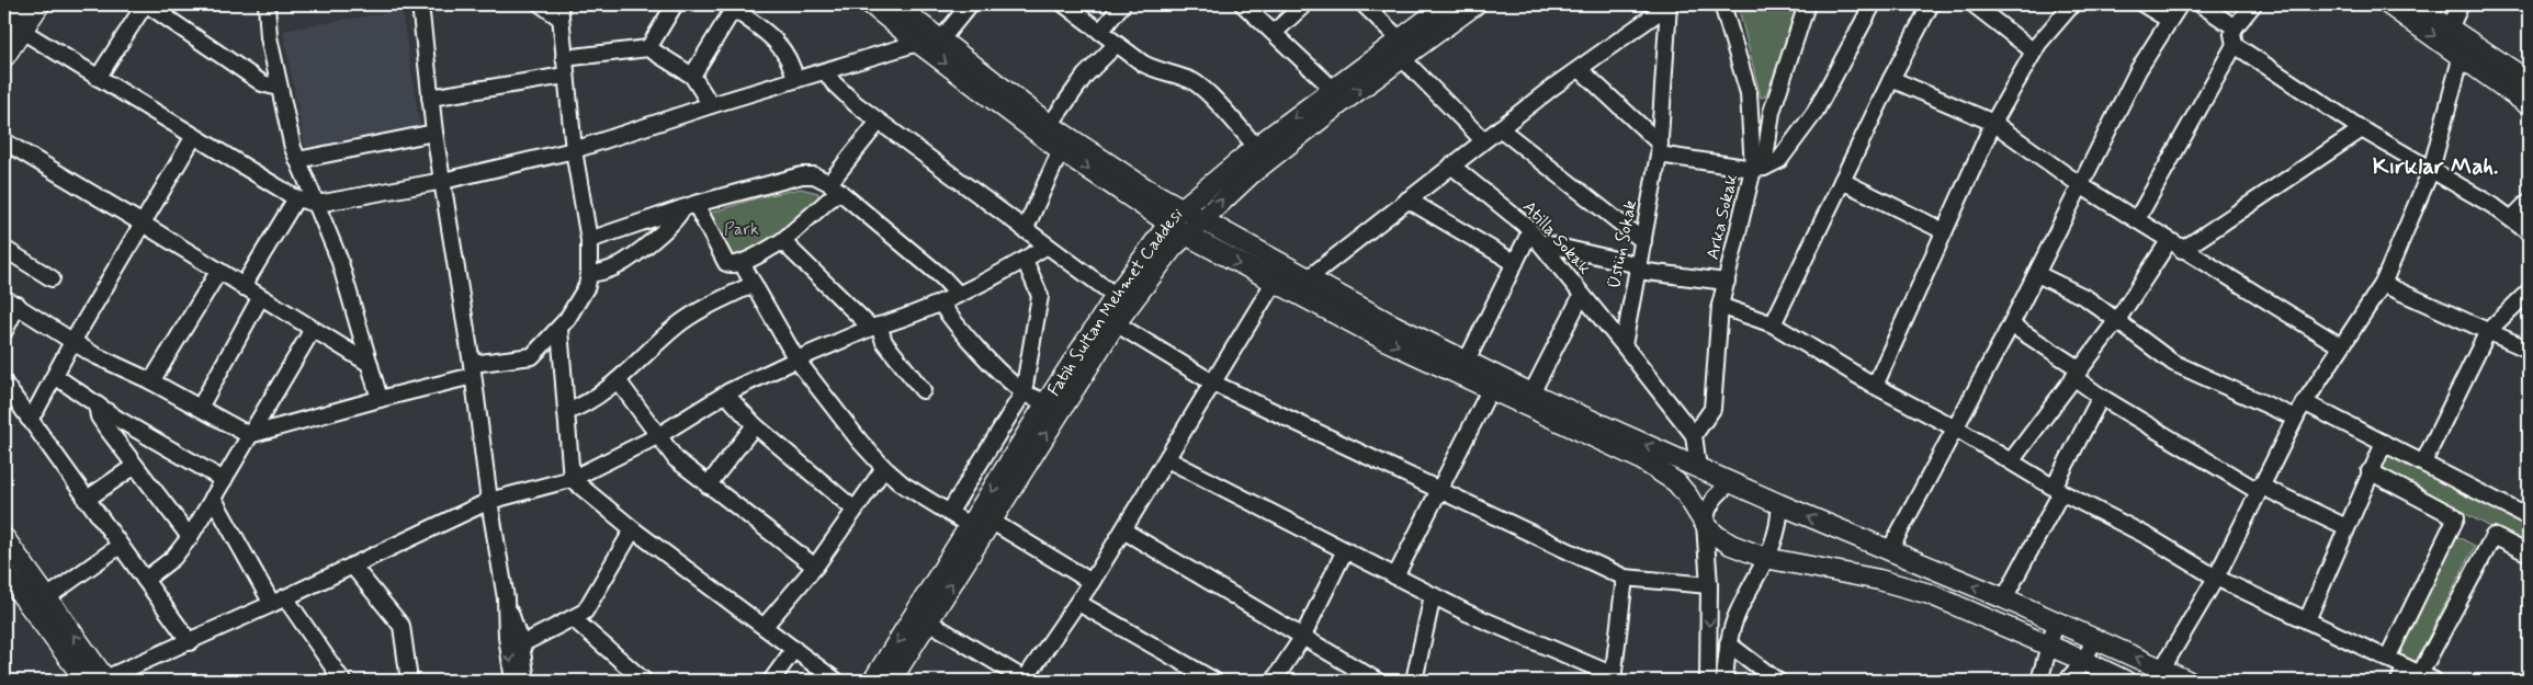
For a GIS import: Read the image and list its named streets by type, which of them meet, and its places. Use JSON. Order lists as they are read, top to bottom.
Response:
{
  "streets": {
    "main road": ["Fatih Sultan Mehmet Caddesi"],
    "street": ["Arka Sokak", "Atilla Sokak", "Üstün Sokak"]
  },
  "crossings": [
    ["Atilla Sokak", "Üstün Sokak"]
  ],
  "districts": ["Kırklar Mah."],
  "parks": ["Park"]
}
